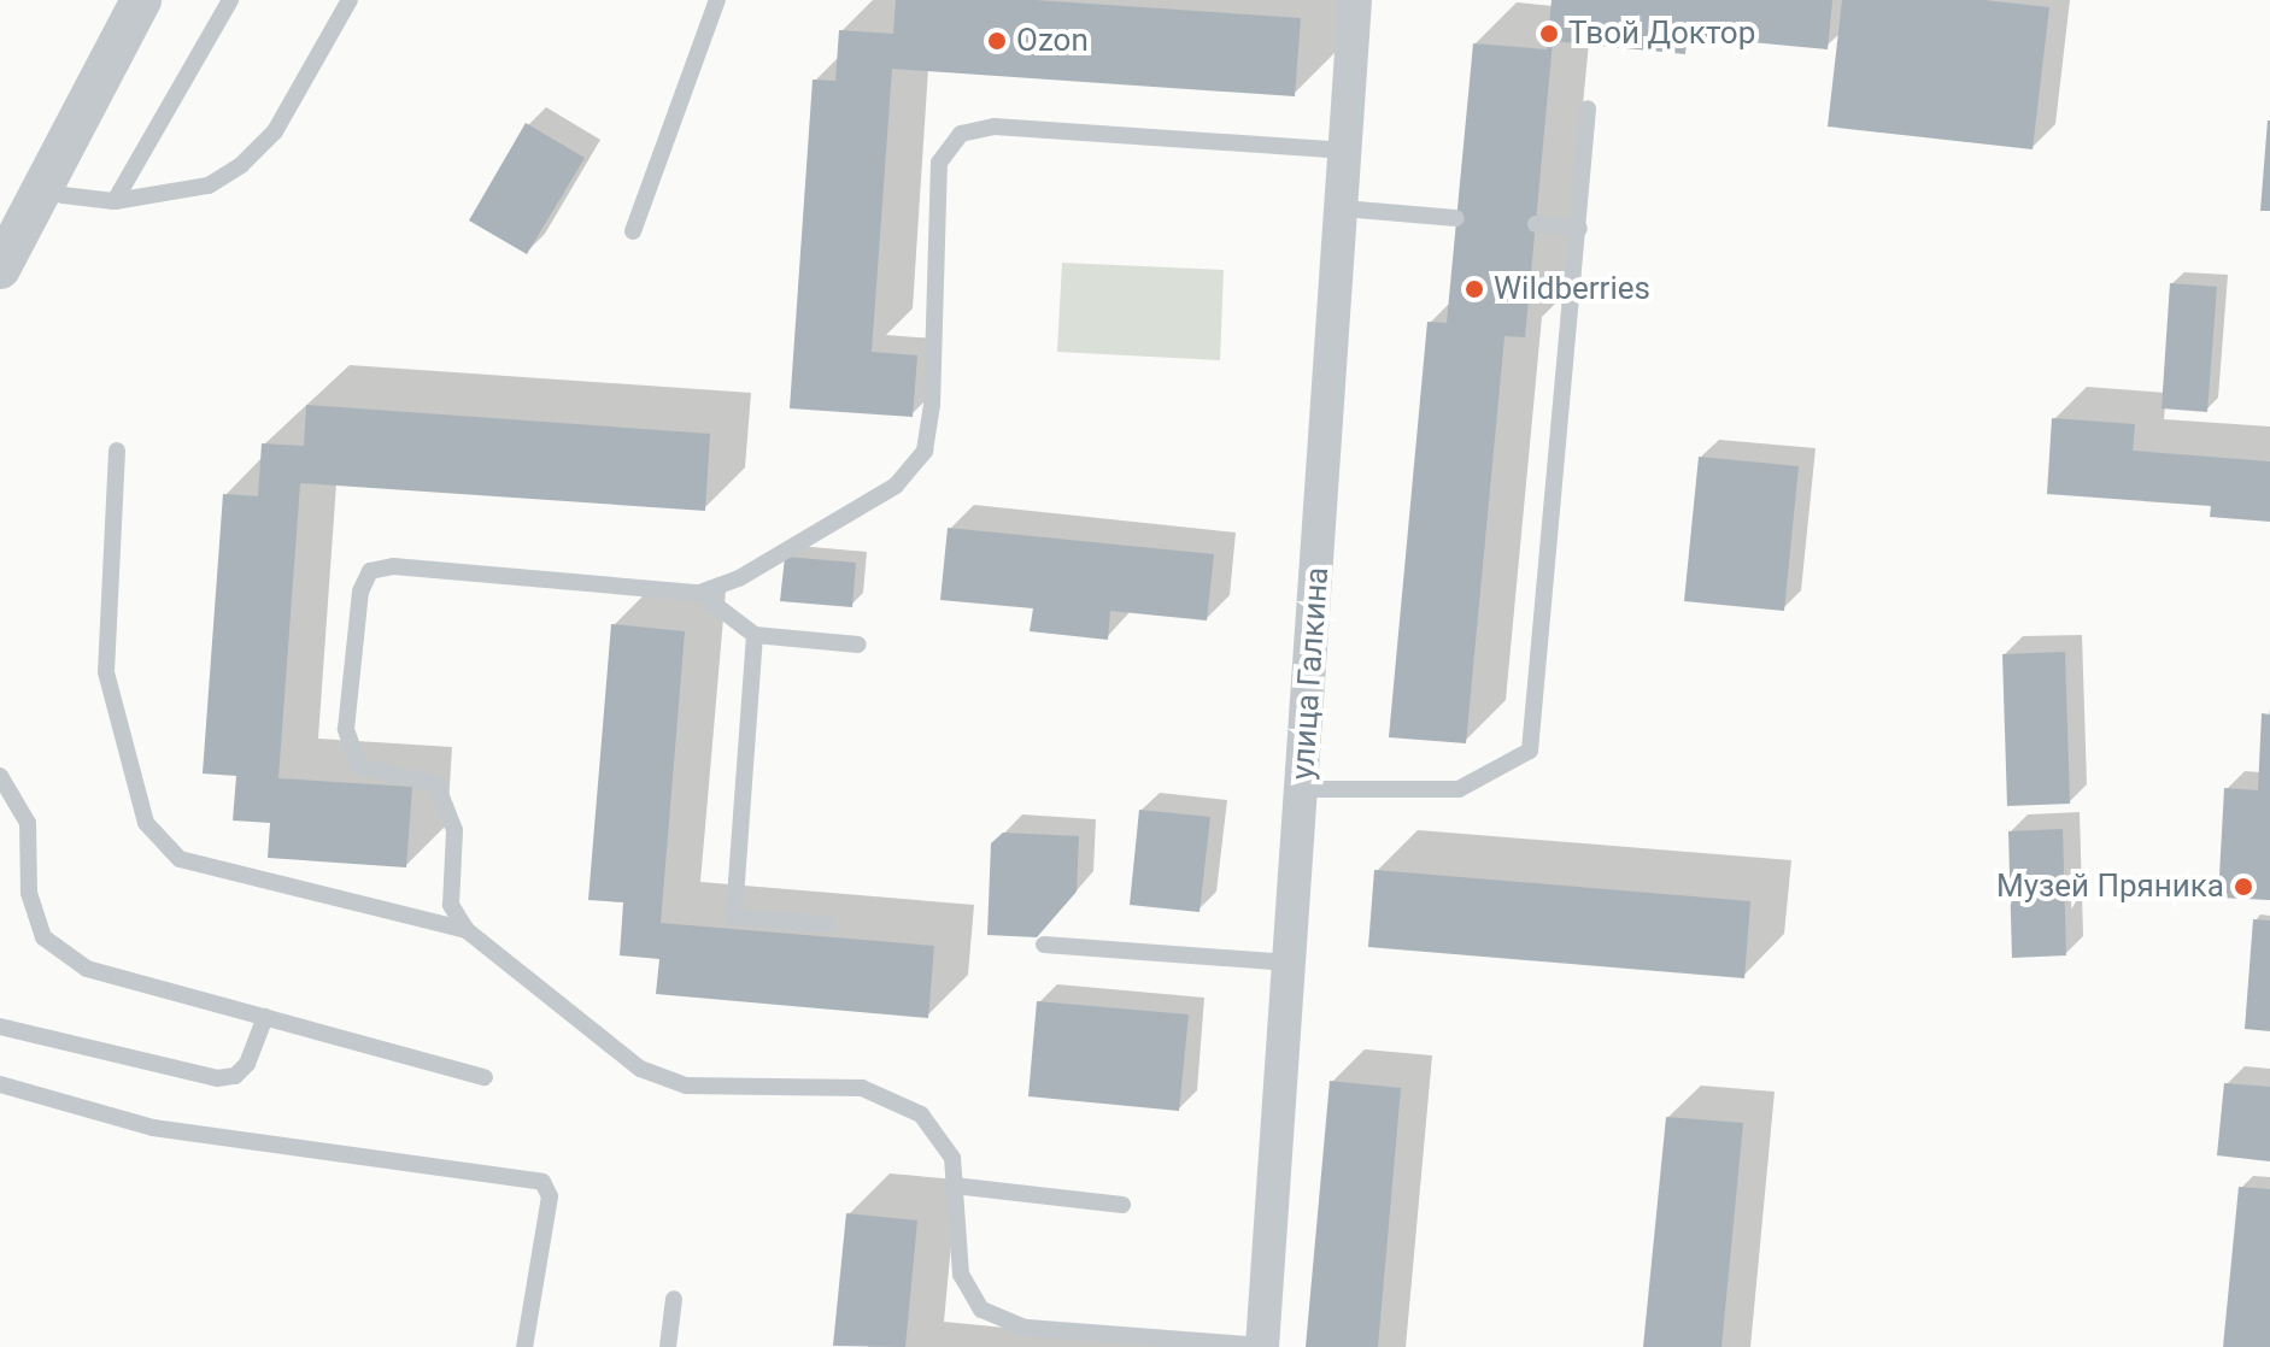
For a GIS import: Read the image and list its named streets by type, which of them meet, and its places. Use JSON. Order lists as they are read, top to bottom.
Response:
{
  "streets": {
    "street": ["улица Галкина"]
  },
  "places": [
    "Твой Доктор",
    "Ozon",
    "Wildberries",
    "Музей Пряника"
  ]
}
